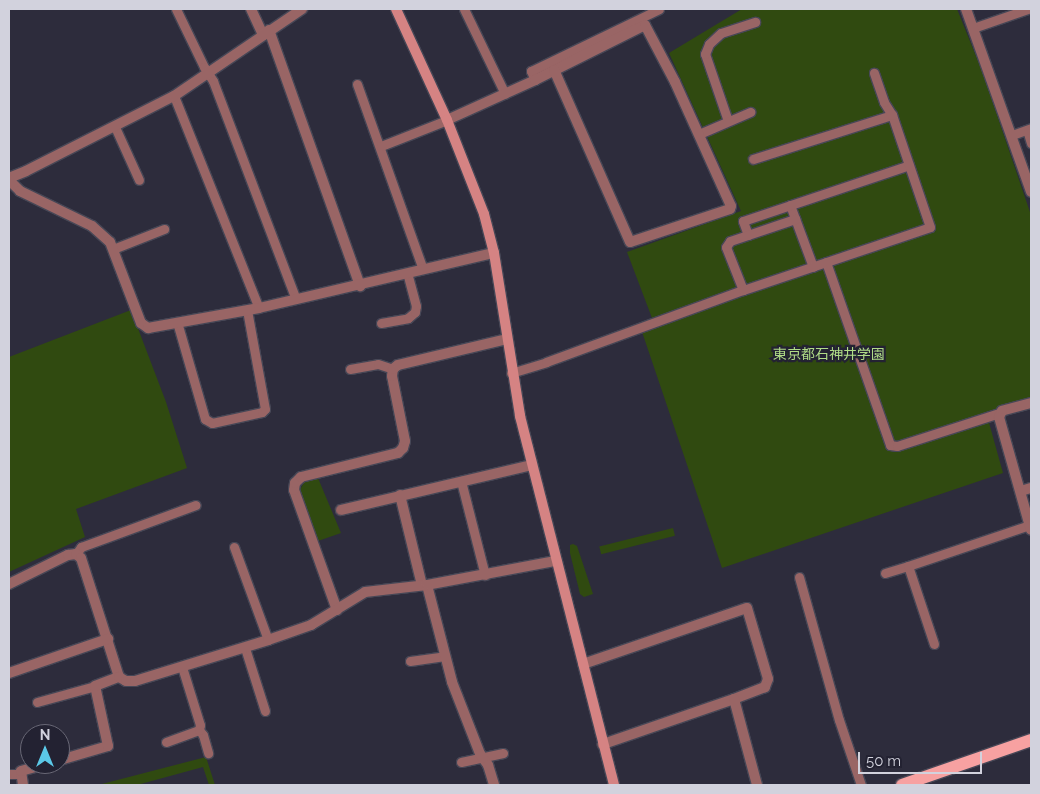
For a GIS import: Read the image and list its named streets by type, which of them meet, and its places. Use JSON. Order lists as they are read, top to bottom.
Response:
{
  "parks": ["東京都石神井学園"],
  "scale_bar": "50 m",
  "north": "top"
}
